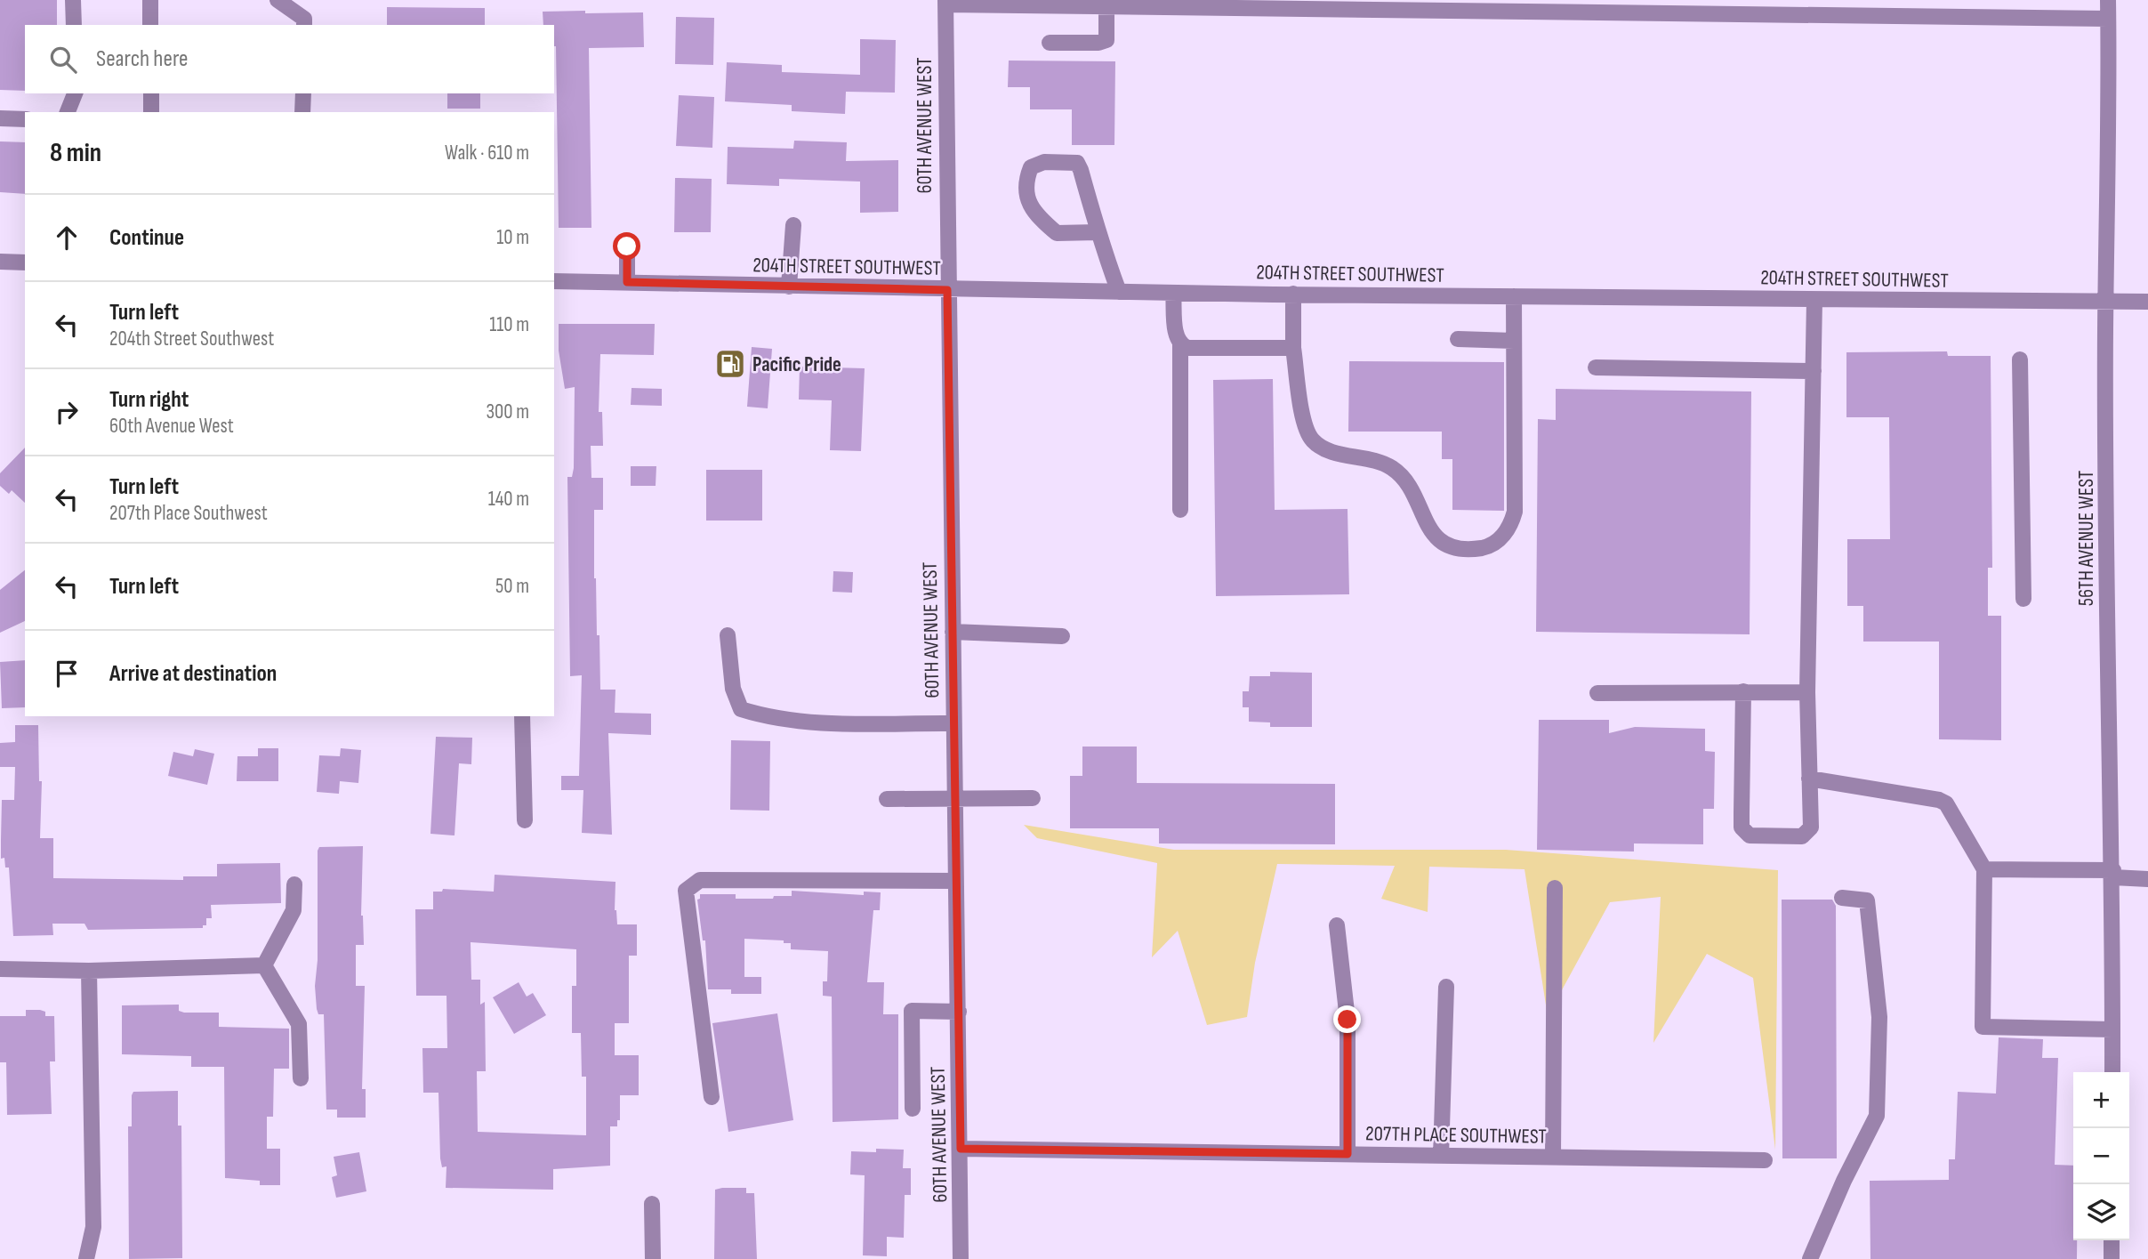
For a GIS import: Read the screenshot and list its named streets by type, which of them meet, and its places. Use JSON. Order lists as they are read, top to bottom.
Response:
{
  "streets": {
    "street": [
      "60TH AVENUE WEST",
      "204TH STREET SOUTHWEST",
      "56TH AVENUE WEST",
      "207TH PLACE SOUTHWEST"
    ]
  },
  "crossings": [
    ["60TH AVENUE WEST", "204TH STREET SOUTHWEST"],
    ["60TH AVENUE WEST", "207TH PLACE SOUTHWEST"],
    ["204TH STREET SOUTHWEST", "56TH AVENUE WEST"]
  ],
  "places": {
    "fuel station": ["Pacific Pride"]
  },
  "page": {
    "search": "Search here",
    "heading": ["8 min", "Walk · 610 m"],
    "list": [
      ["Continue", "10 m"],
      ["Turn left", "204th Street Southwest", "110 m"],
      ["Turn right", "60th Avenue West", "300 m"],
      ["Turn left", "207th Place Southwest", "140 m"],
      ["Turn left", "50 m"],
      "Arrive at destination"
    ],
    "map_buttons": ["+", "−"]
  }
}
